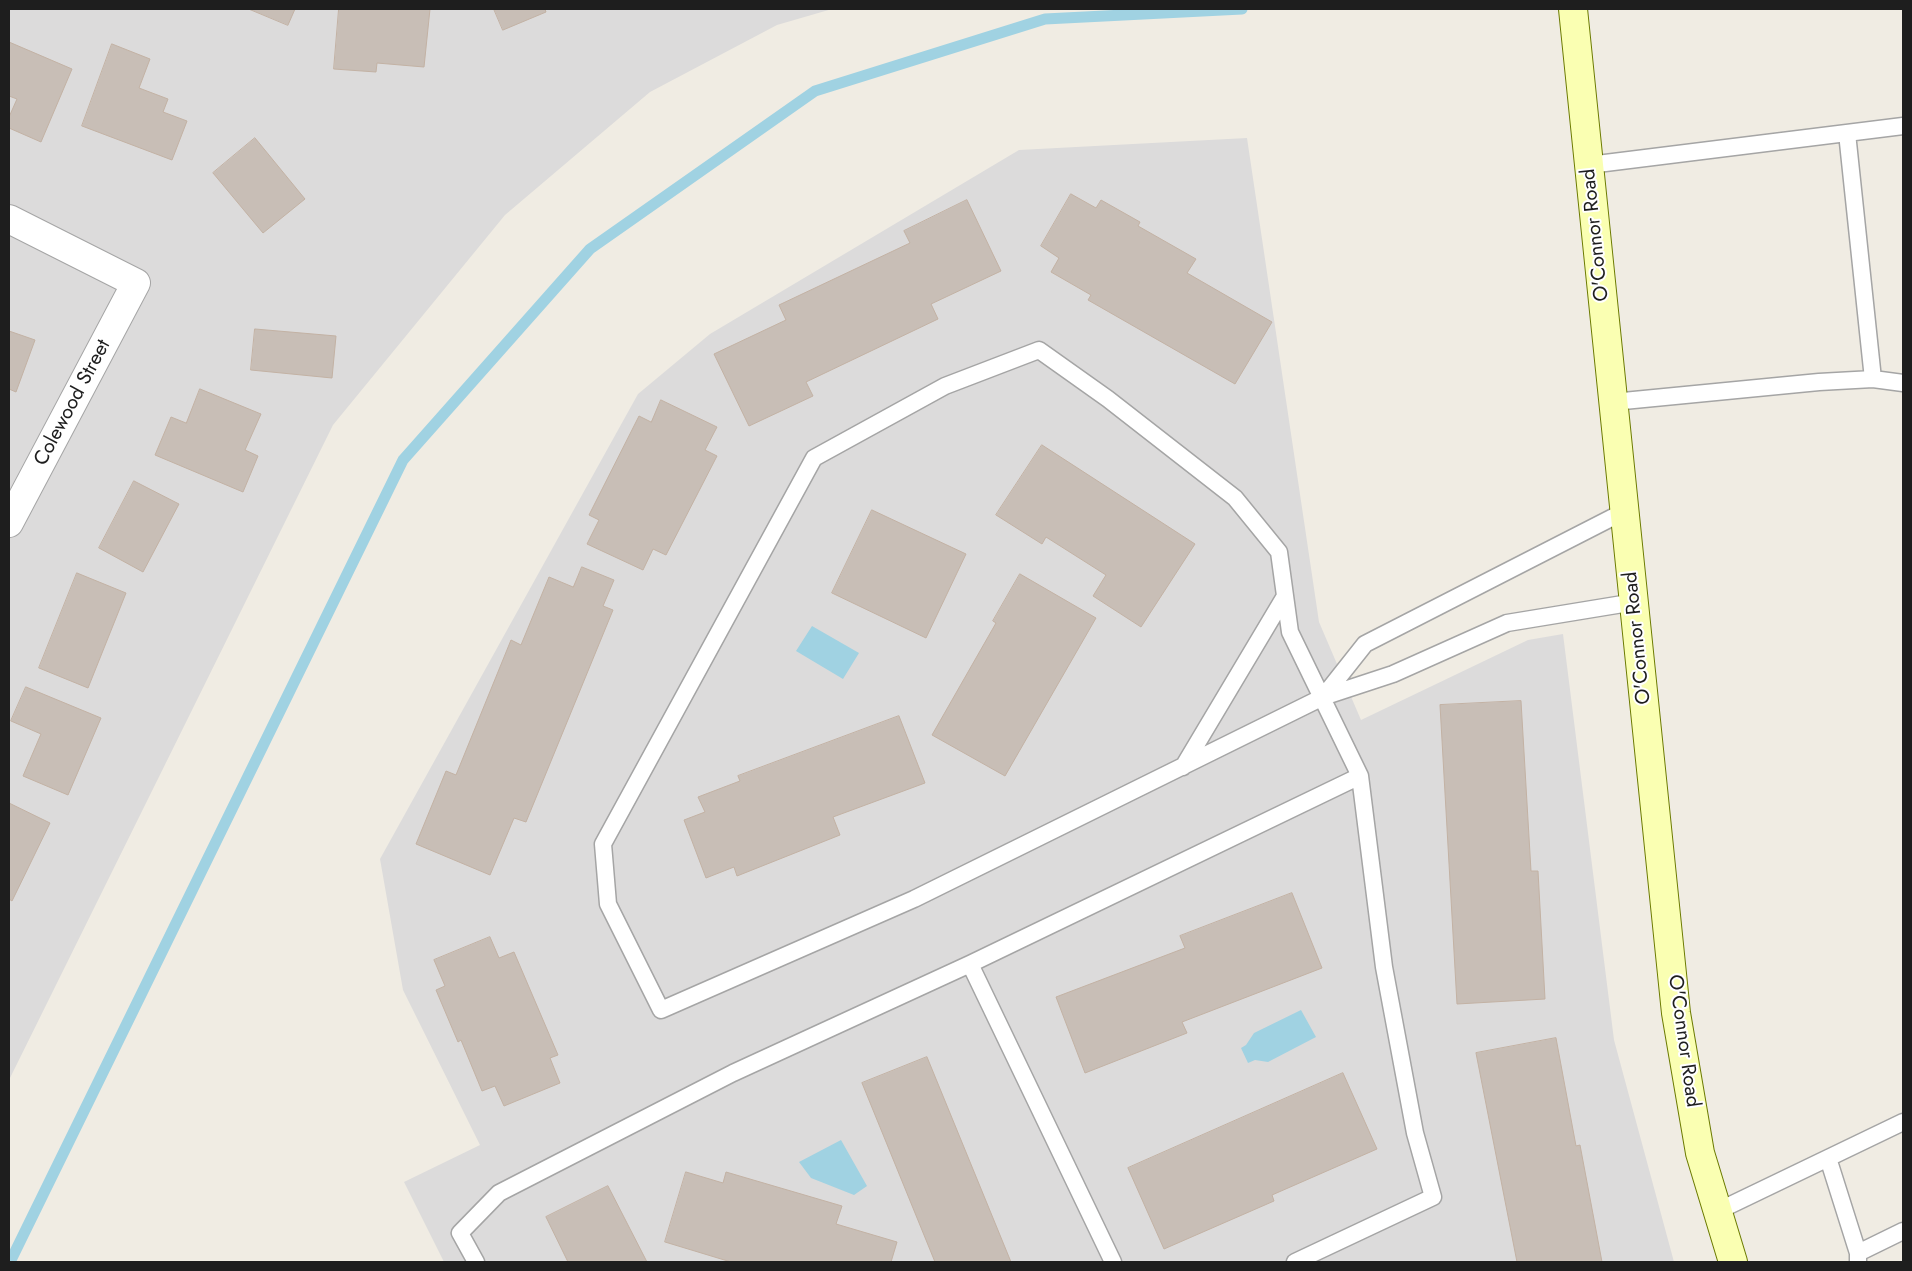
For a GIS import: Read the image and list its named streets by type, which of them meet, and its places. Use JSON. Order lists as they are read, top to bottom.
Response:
{
  "streets": {
    "main road": ["O'Connor Road"],
    "street": ["Colewood Street"]
  }
}
